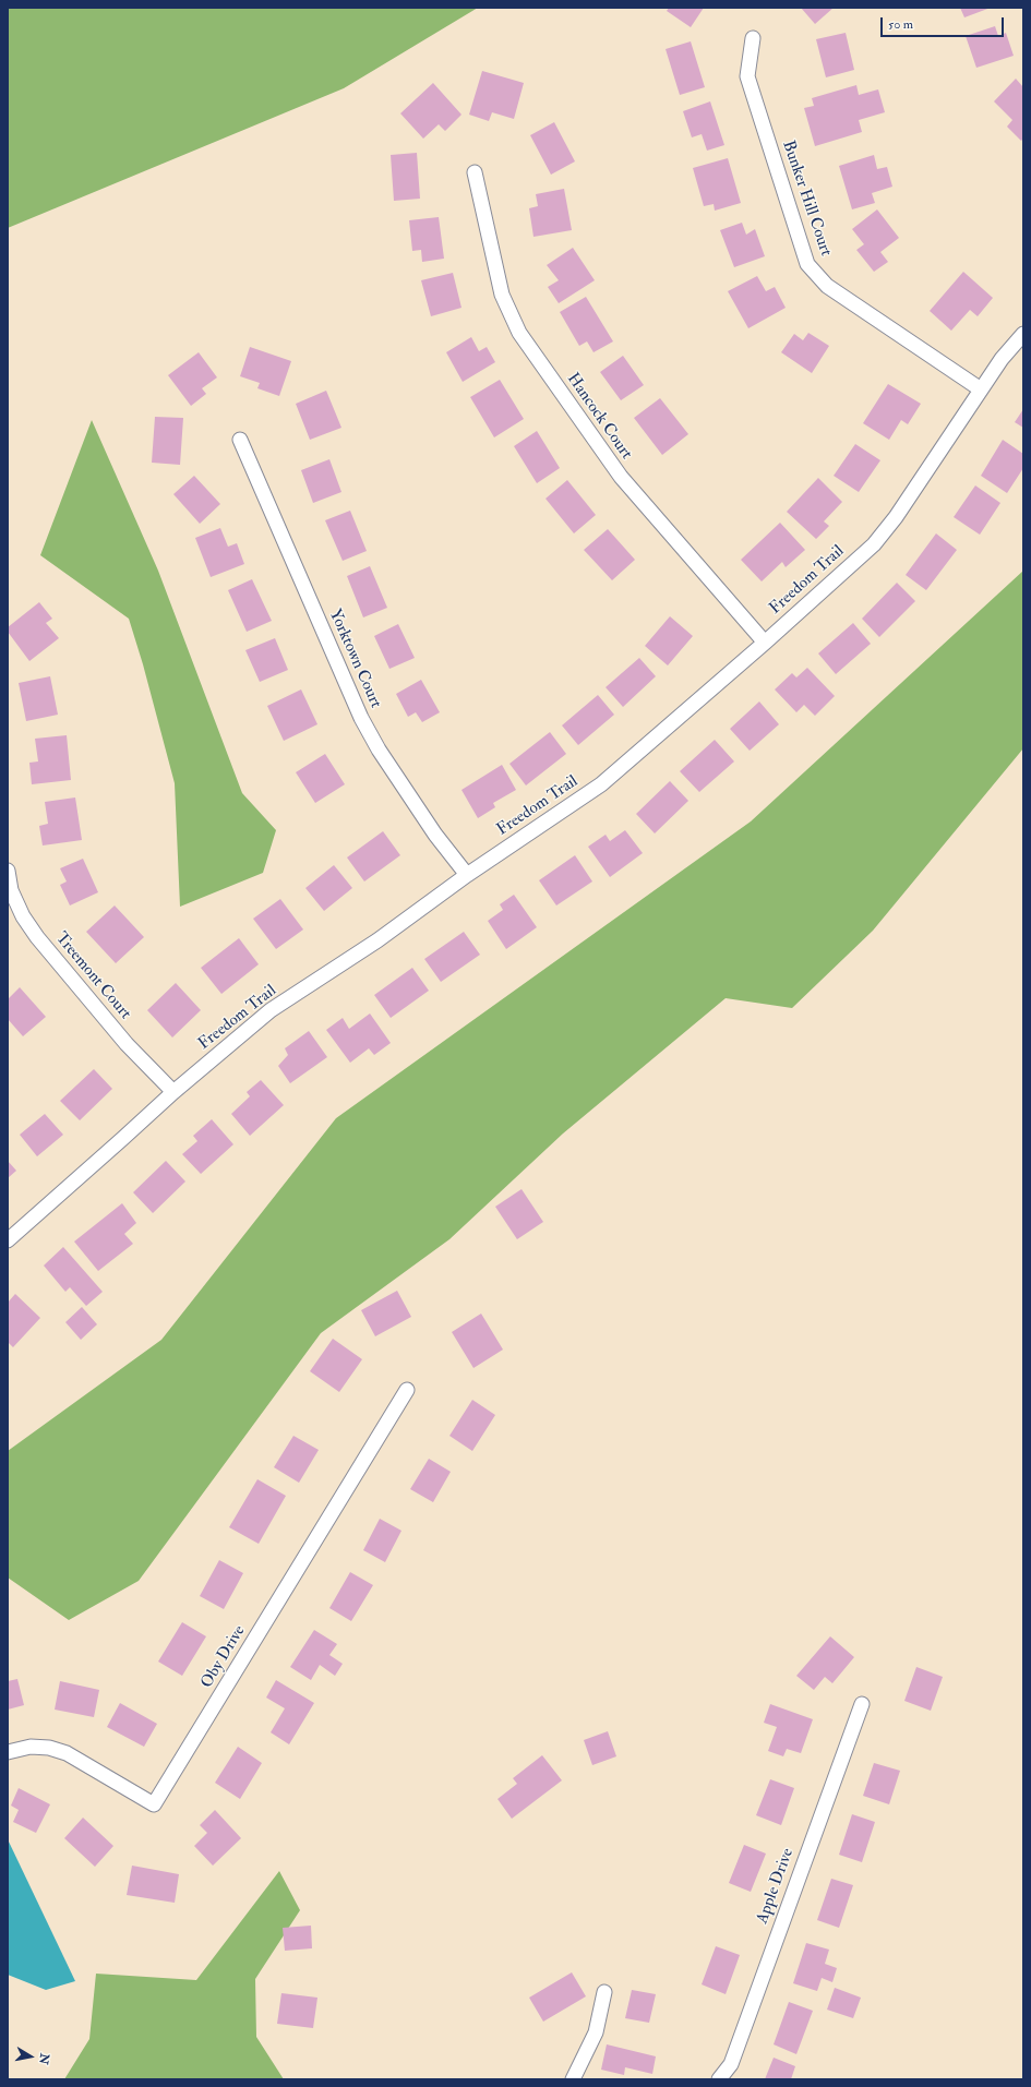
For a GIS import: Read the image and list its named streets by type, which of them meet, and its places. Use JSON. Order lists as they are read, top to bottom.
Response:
{
  "streets": {
    "street": [
      "Bunker Hill Court",
      "Hancock Court",
      "Freedom Trail",
      "Yorktown Court",
      "Treemont Court",
      "Oby Drive",
      "Apple Drive"
    ]
  },
  "crossings": [
    ["Bunker Hill Court", "Freedom Trail"],
    ["Hancock Court", "Freedom Trail"],
    ["Freedom Trail", "Yorktown Court"],
    ["Freedom Trail", "Treemont Court"]
  ],
  "scale_bar": "50 m",
  "north": "right"
}
